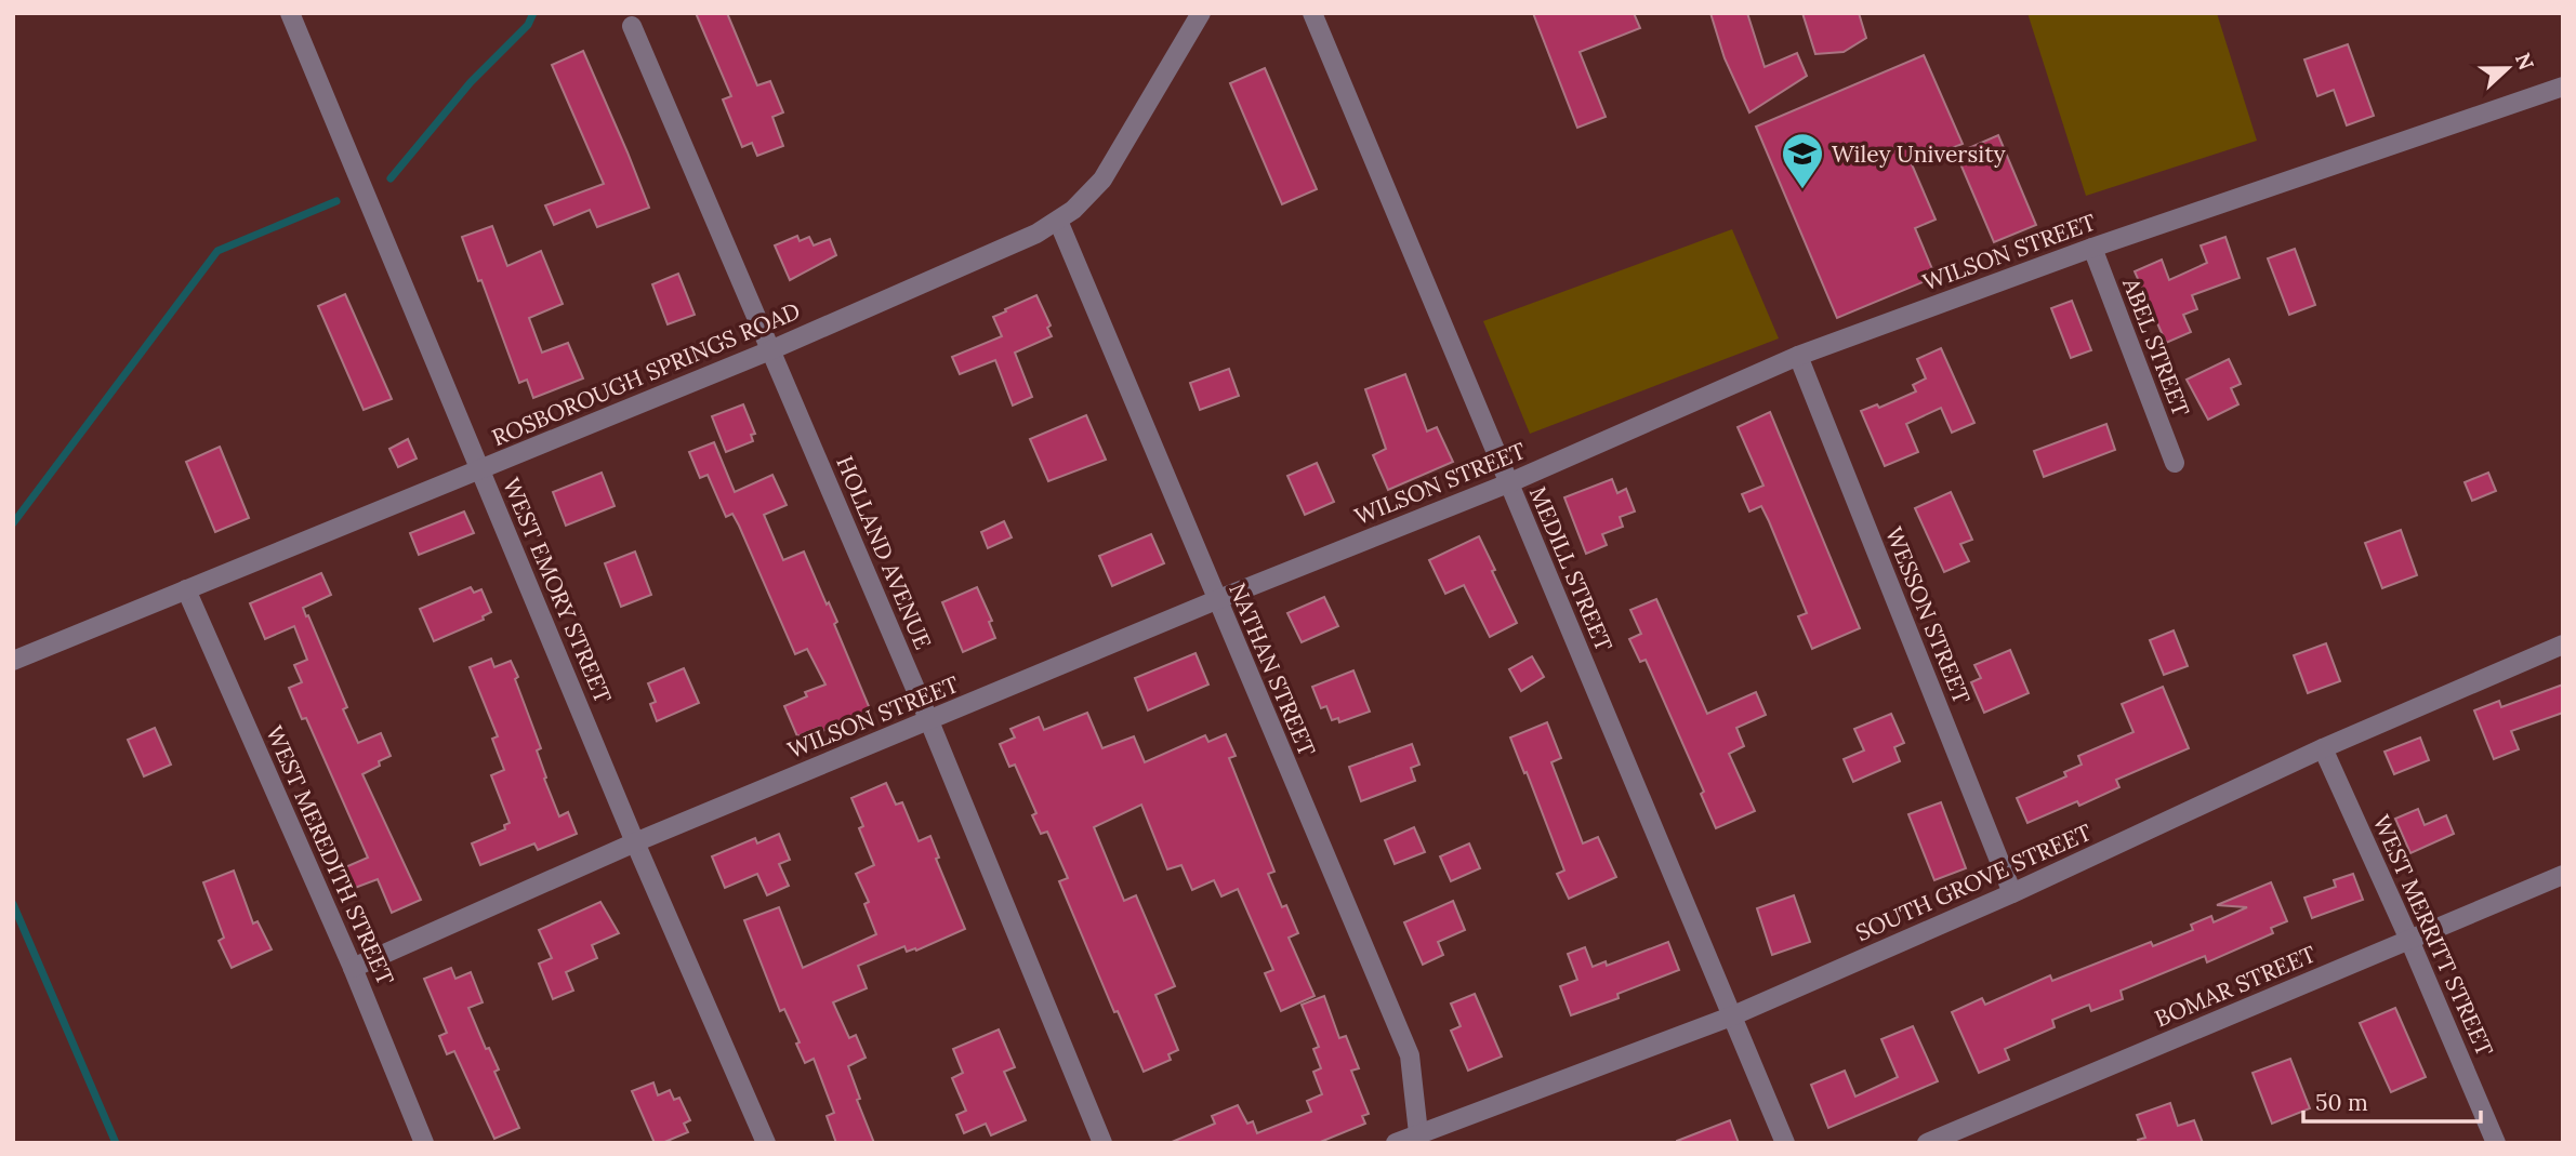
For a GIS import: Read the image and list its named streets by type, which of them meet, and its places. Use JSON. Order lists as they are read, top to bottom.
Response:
{
  "streets": {
    "street": [
      "WILSON STREET",
      "ABEL STREET",
      "ROSBOROUGH SPRINGS ROAD",
      "HOLLAND AVENUE",
      "MEDILL STREET",
      "WEST EMORY STREET",
      "WESSON STREET",
      "NATHAN STREET",
      "WEST MEREDITH STREET",
      "SOUTH GROVE STREET",
      "WEST MERRITT STREET",
      "BOMAR STREET"
    ]
  },
  "crossings": [
    ["WILSON STREET", "ABEL STREET"],
    ["WILSON STREET", "HOLLAND AVENUE"],
    ["WILSON STREET", "MEDILL STREET"],
    ["WILSON STREET", "WEST EMORY STREET"],
    ["WILSON STREET", "WESSON STREET"],
    ["WILSON STREET", "NATHAN STREET"],
    ["WILSON STREET", "WEST MEREDITH STREET"],
    ["ROSBOROUGH SPRINGS ROAD", "HOLLAND AVENUE"],
    ["ROSBOROUGH SPRINGS ROAD", "WEST EMORY STREET"],
    ["ROSBOROUGH SPRINGS ROAD", "NATHAN STREET"],
    ["ROSBOROUGH SPRINGS ROAD", "WEST MEREDITH STREET"],
    ["MEDILL STREET", "SOUTH GROVE STREET"],
    ["WESSON STREET", "SOUTH GROVE STREET"],
    ["NATHAN STREET", "SOUTH GROVE STREET"],
    ["SOUTH GROVE STREET", "WEST MERRITT STREET"],
    ["WEST MERRITT STREET", "BOMAR STREET"]
  ],
  "places": {
    "school or university": ["Wiley University"]
  },
  "scale_bar": "50 m",
  "north": "right"
}
